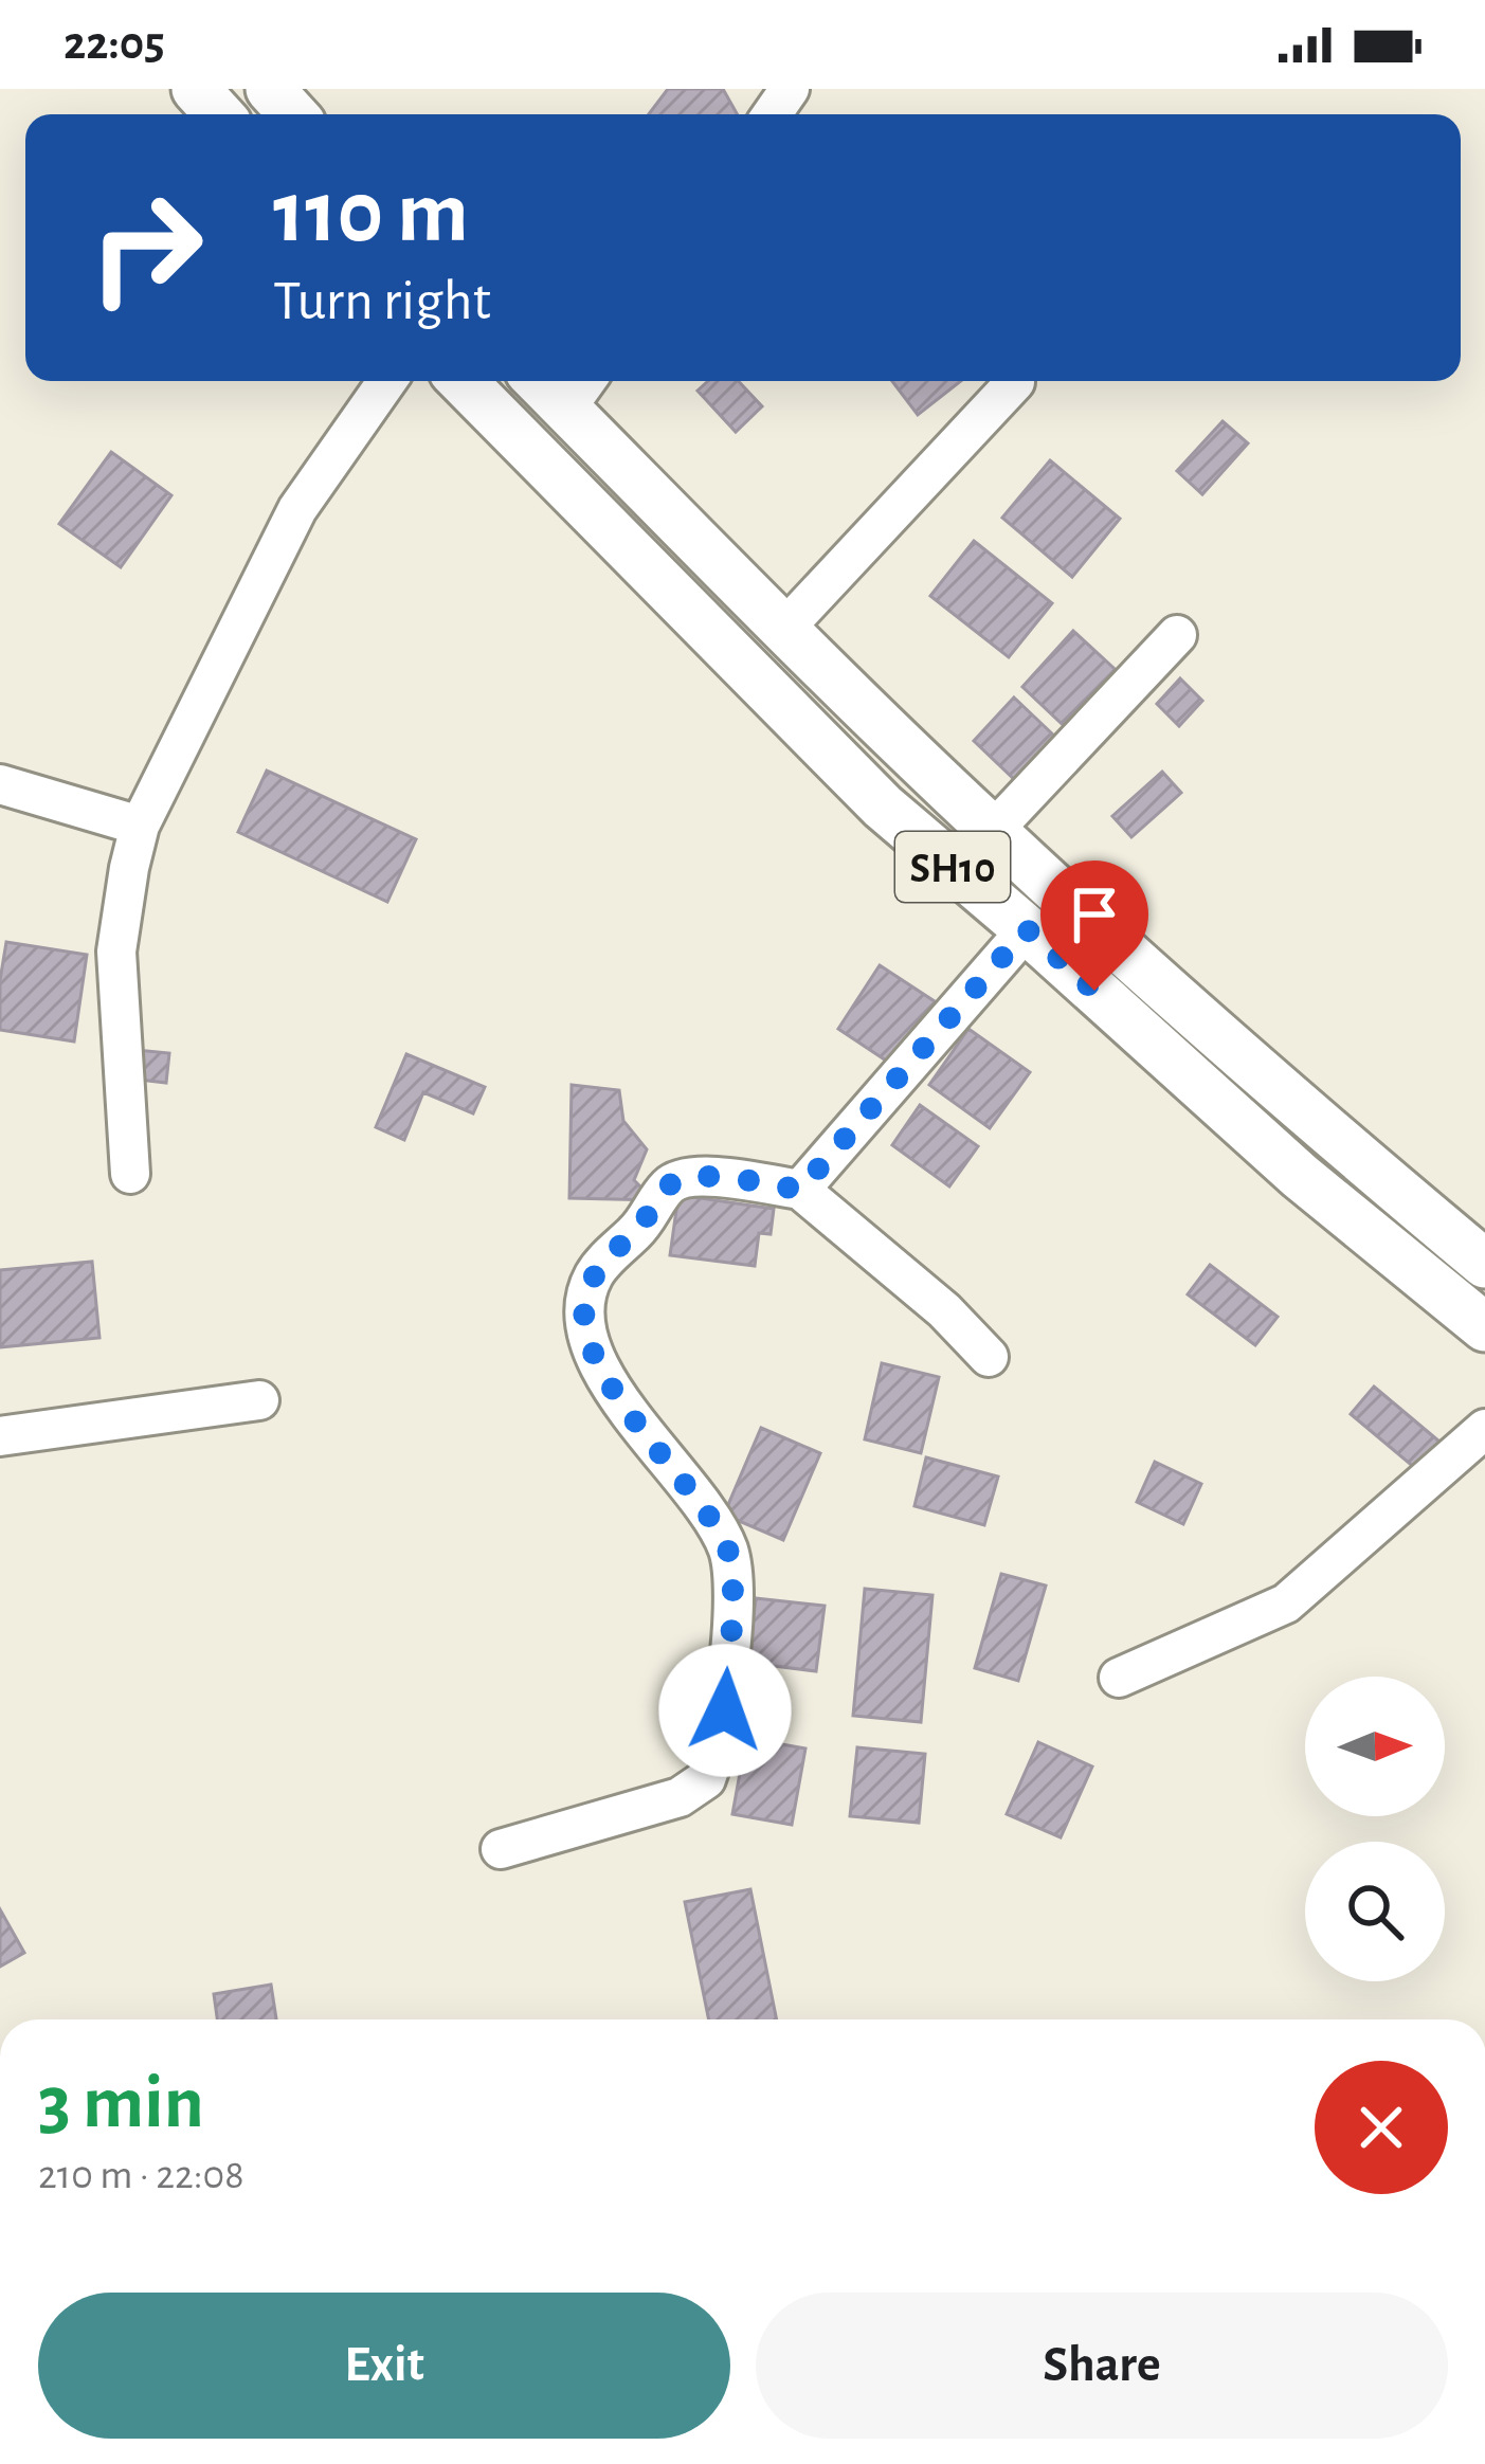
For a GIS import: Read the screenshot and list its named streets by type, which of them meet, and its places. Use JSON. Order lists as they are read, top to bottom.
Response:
{
  "streets": {
    "main road": ["SH10"]
  },
  "north": "right",
  "page": {
    "status": "22:05",
    "turn": ["110 m", "Turn right"],
    "heading": ["3 min", "210 m · 22:08"],
    "buttons": ["Exit", "Share"]
  }
}
